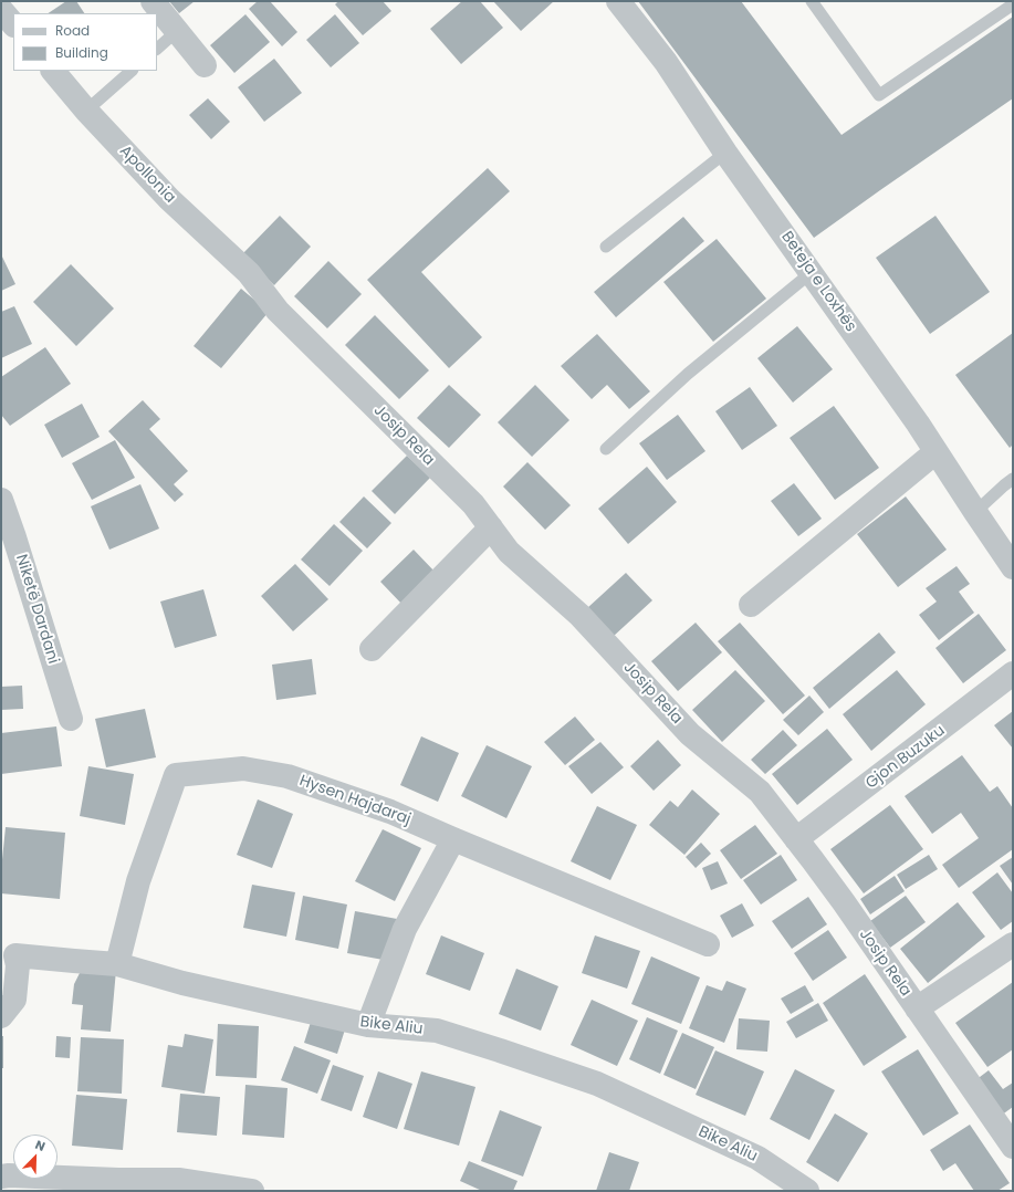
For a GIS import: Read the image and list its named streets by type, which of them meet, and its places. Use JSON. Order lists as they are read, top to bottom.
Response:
{
  "streets": {
    "street": [
      "Apollonia",
      "Beteja e Loxhës",
      "Josip Rela",
      "Niketë Dardani",
      "Gjon Buzuku",
      "Hysen Hajdaraj",
      "Bike Aliu"
    ]
  },
  "crossings": [
    ["Apollonia", "Josip Rela"],
    ["Josip Rela", "Gjon Buzuku"],
    ["Hysen Hajdaraj", "Bike Aliu"]
  ],
  "legend": ["Road", "Building"],
  "north": "top right"
}
